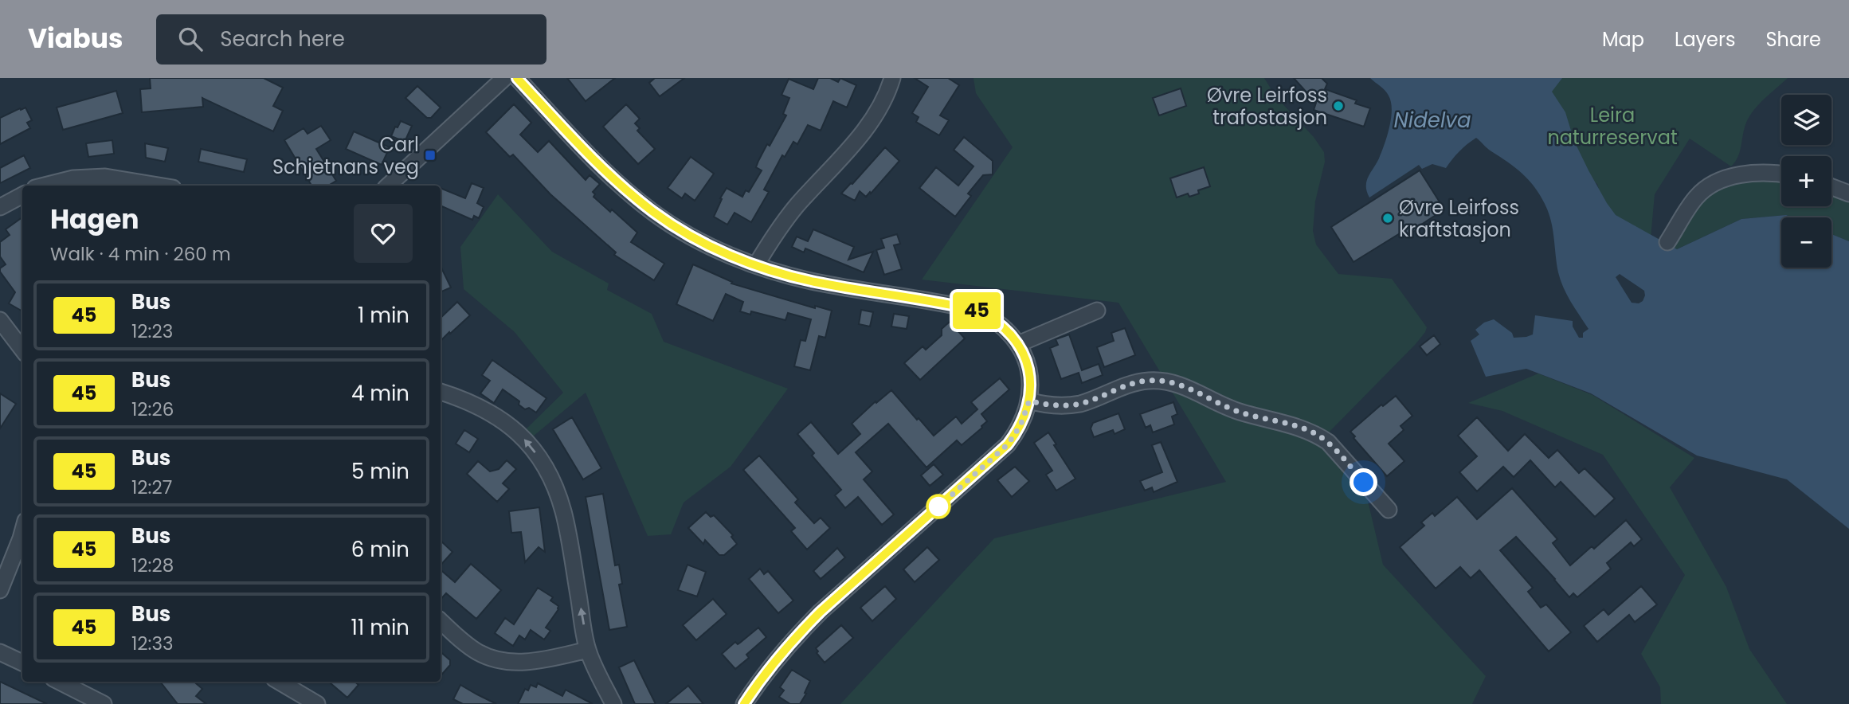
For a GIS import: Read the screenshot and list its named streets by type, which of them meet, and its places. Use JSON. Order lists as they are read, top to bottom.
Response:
{
  "water": ["Nidelva"],
  "parks": ["Leira naturreservat"],
  "places": {
    "other": ["Øvre Leirfoss trafostasjon", "Øvre Leirfoss kraftstasjon"],
    "transit": ["Carl Schjetnans veg"]
  },
  "lines": ["bus line 45"],
  "page": {
    "header": "Viabus",
    "search": "Search here",
    "nav": ["Map", "Layers", "Share"],
    "on_map": "45",
    "map_buttons": ["+", "−"],
    "heading": ["Hagen", "Walk · 4 min · 260 m"],
    "list": [
      {
        "mark": "45",
        "name": "Bus",
        "note": "12:23",
        "value": "1 min"
      },
      {
        "mark": "45",
        "name": "Bus",
        "note": "12:26",
        "value": "4 min"
      },
      {
        "mark": "45",
        "name": "Bus",
        "note": "12:27",
        "value": "5 min"
      },
      {
        "mark": "45",
        "name": "Bus",
        "note": "12:28",
        "value": "6 min"
      },
      {
        "mark": "45",
        "name": "Bus",
        "note": "12:33",
        "value": "11 min"
      }
    ]
  }
}
